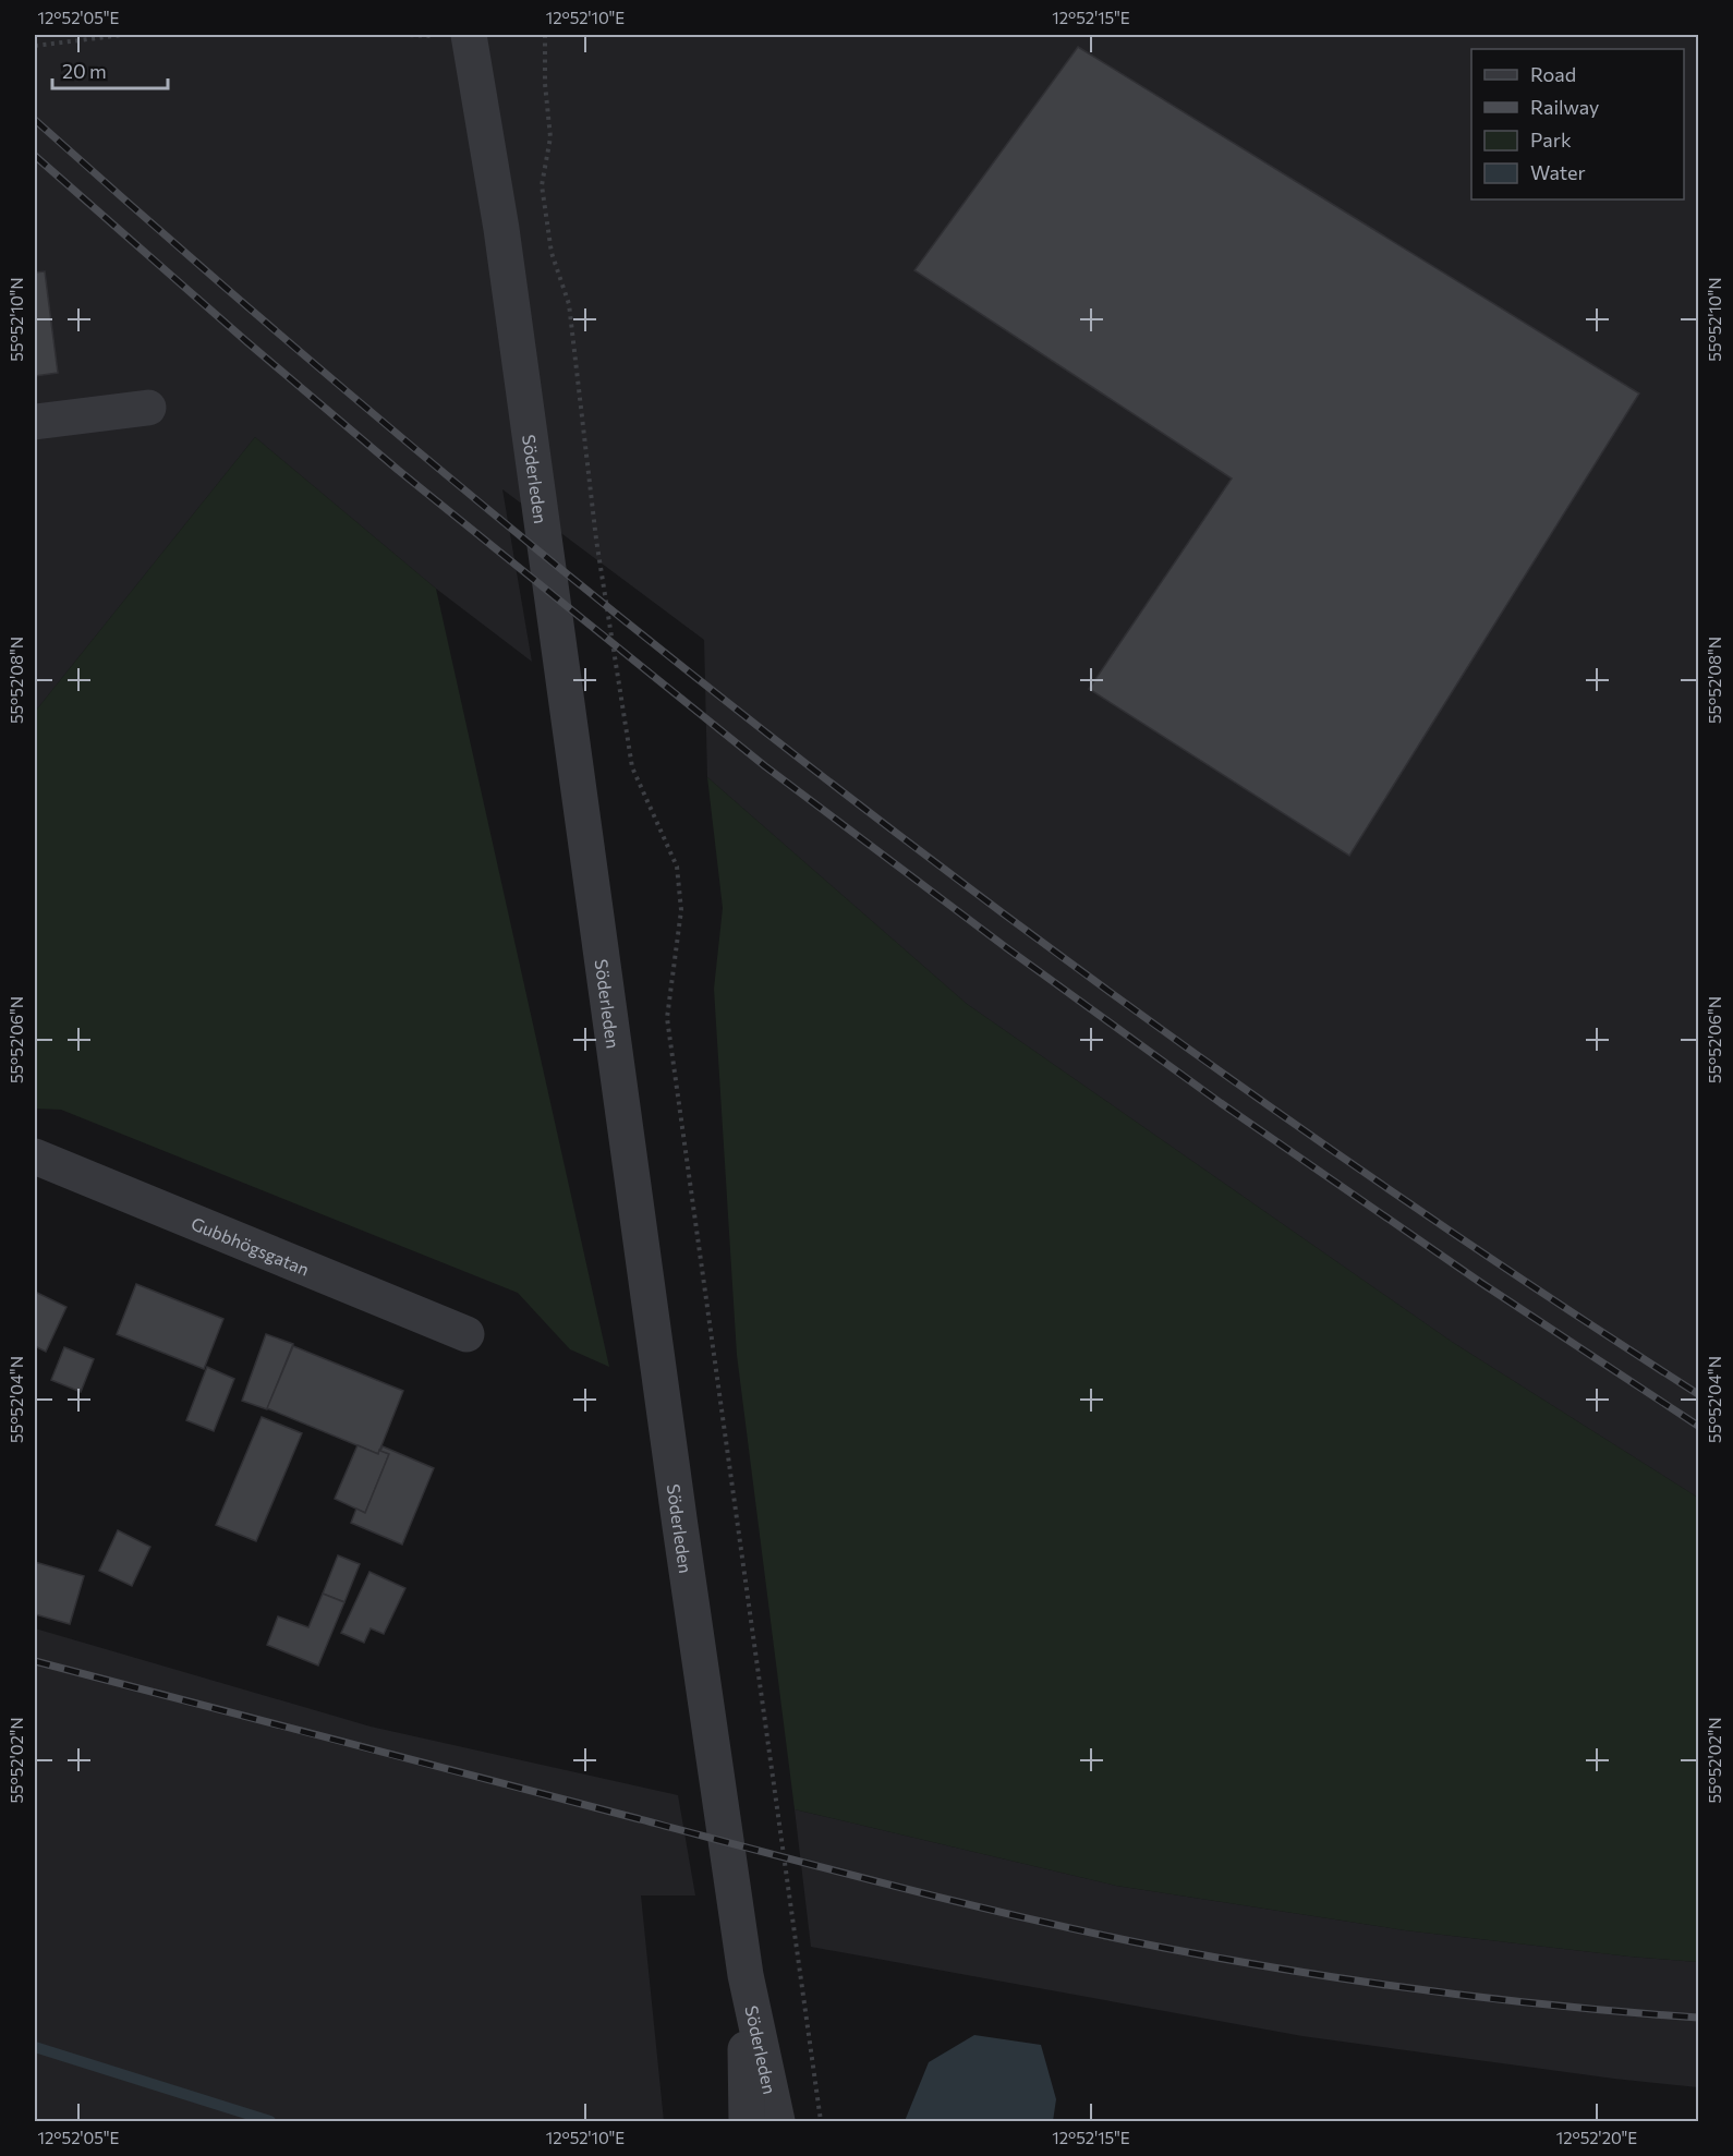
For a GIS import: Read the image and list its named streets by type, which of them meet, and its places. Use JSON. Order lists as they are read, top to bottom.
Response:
{
  "streets": {
    "street": ["Söderleden", "Gubbhögsgatan"]
  },
  "legend": [
    "Road",
    "Railway",
    "Park",
    "Water"
  ],
  "scale_bar": "20 m",
  "coordinates": [
    "12°52'05\"E",
    "12°52'10\"E",
    "12°52'15\"E",
    "55°52'10\"N",
    "55°52'08\"N",
    "55°52'06\"N",
    "55°52'04\"N",
    "55°52'02\"N",
    "12°52'20\"E"
  ]
}
